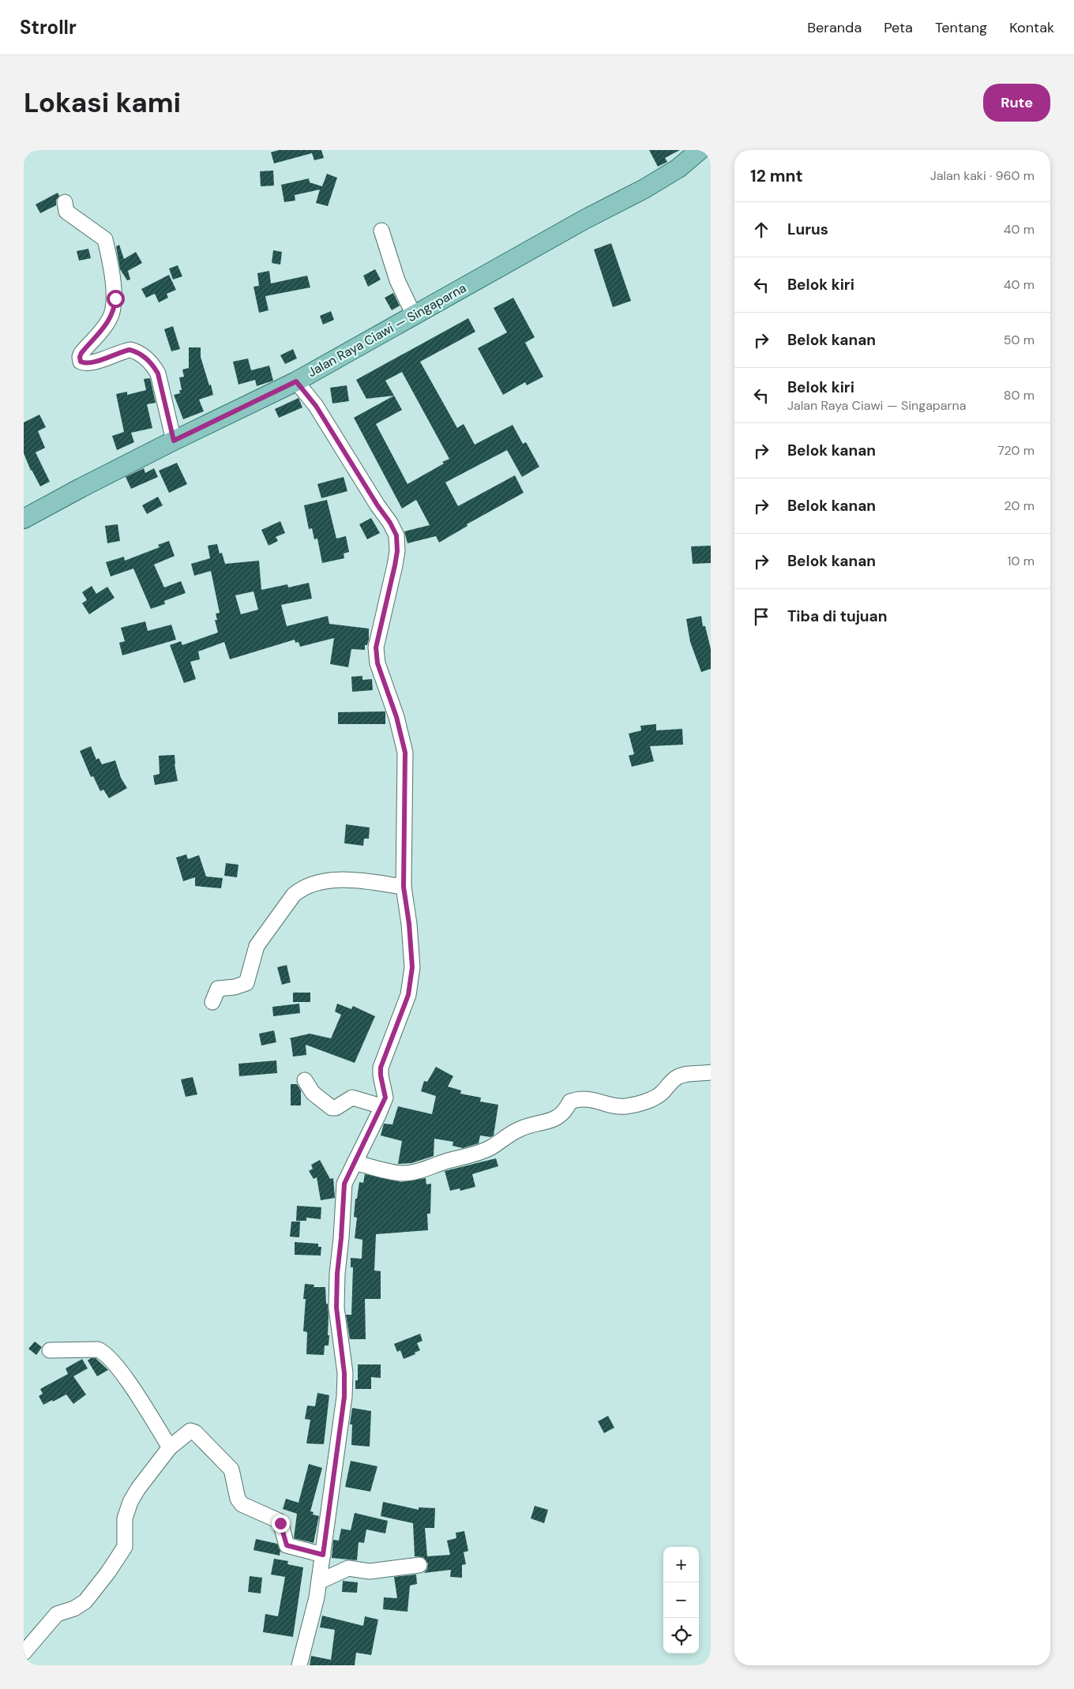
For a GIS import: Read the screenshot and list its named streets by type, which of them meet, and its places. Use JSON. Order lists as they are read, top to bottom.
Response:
{
  "streets": {
    "main road": ["Jalan Raya Ciawi — Singaparna"]
  },
  "page": {
    "header": "Strollr",
    "nav": [
      "Beranda",
      "Peta",
      "Tentang",
      "Kontak"
    ],
    "buttons": "Rute",
    "title": "Lokasi kami",
    "heading": ["12 mnt", "Jalan kaki · 960 m"],
    "list": [
      ["Lurus", "40 m"],
      ["Belok kiri", "40 m"],
      ["Belok kanan", "50 m"],
      ["Belok kiri", "Jalan Raya Ciawi — Singaparna", "80 m"],
      ["Belok kanan", "720 m"],
      ["Belok kanan", "20 m"],
      ["Belok kanan", "10 m"],
      "Tiba di tujuan"
    ],
    "map_buttons": ["+", "−"]
  }
}
